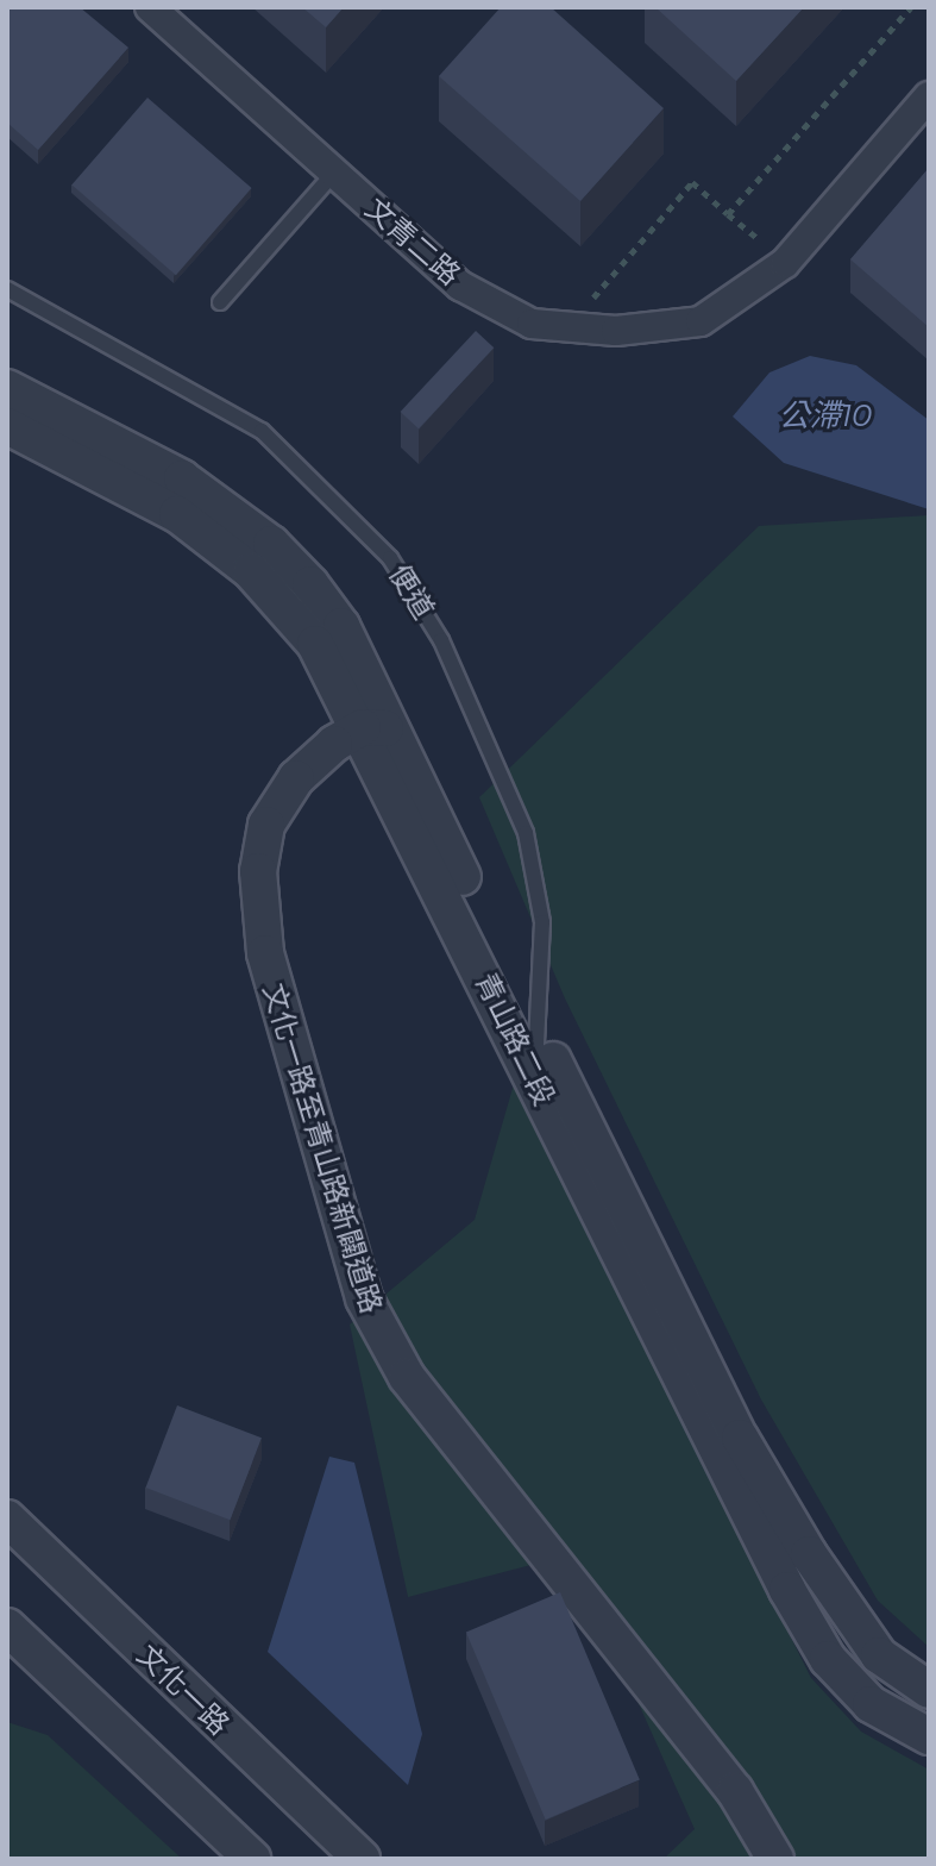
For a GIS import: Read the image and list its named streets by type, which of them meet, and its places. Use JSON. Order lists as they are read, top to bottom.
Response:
{
  "streets": {
    "street": [
      "文青二路",
      "青山路二段",
      "文化一路至青山路新闢道路",
      "文化一路"
    ],
    "lane": ["便道"]
  },
  "crossings": [
    ["便道", "青山路二段"],
    ["青山路二段", "文化一路至青山路新闢道路"]
  ],
  "water": ["公滯10"]
}
